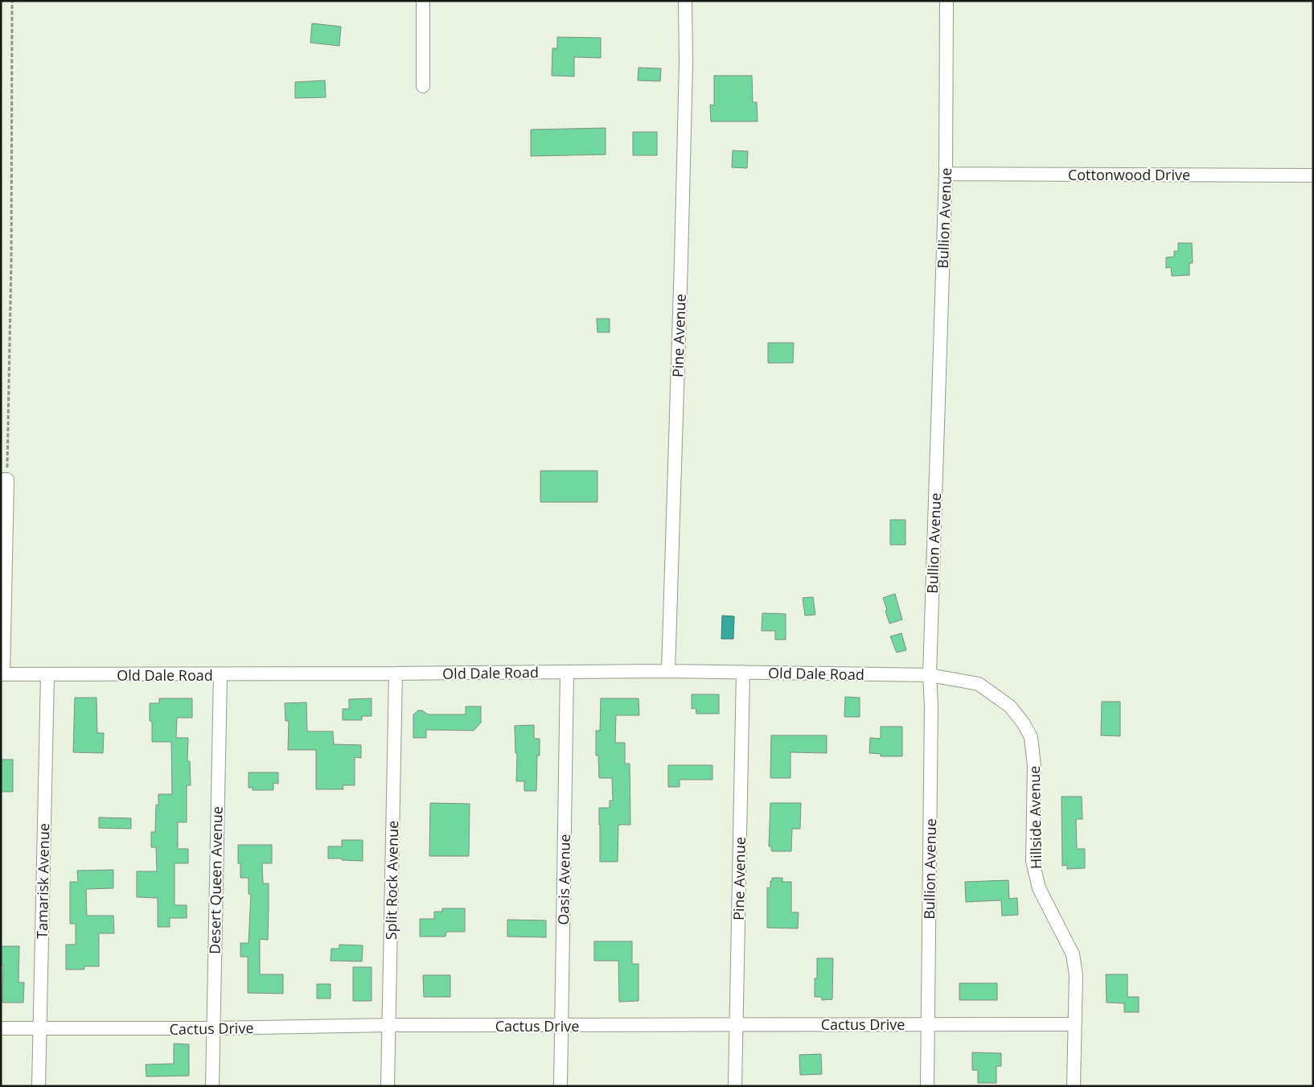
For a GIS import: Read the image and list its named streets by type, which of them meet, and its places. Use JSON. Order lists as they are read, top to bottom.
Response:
{
  "streets": {
    "street": [
      "Cottonwood Drive",
      "Bullion Avenue",
      "Pine Avenue",
      "Old Dale Road",
      "Hillside Avenue",
      "Oasis Avenue",
      "Desert Queen Avenue",
      "Split Rock Avenue",
      "Tamarisk Avenue",
      "Cactus Drive"
    ]
  },
  "crossings": [
    ["Cottonwood Drive", "Bullion Avenue"],
    ["Bullion Avenue", "Old Dale Road"],
    ["Bullion Avenue", "Cactus Drive"],
    ["Pine Avenue", "Old Dale Road"],
    ["Pine Avenue", "Cactus Drive"],
    ["Old Dale Road", "Hillside Avenue"],
    ["Old Dale Road", "Oasis Avenue"],
    ["Old Dale Road", "Desert Queen Avenue"],
    ["Old Dale Road", "Split Rock Avenue"],
    ["Old Dale Road", "Tamarisk Avenue"],
    ["Hillside Avenue", "Cactus Drive"],
    ["Oasis Avenue", "Cactus Drive"],
    ["Desert Queen Avenue", "Cactus Drive"],
    ["Split Rock Avenue", "Cactus Drive"],
    ["Tamarisk Avenue", "Cactus Drive"]
  ]
}
